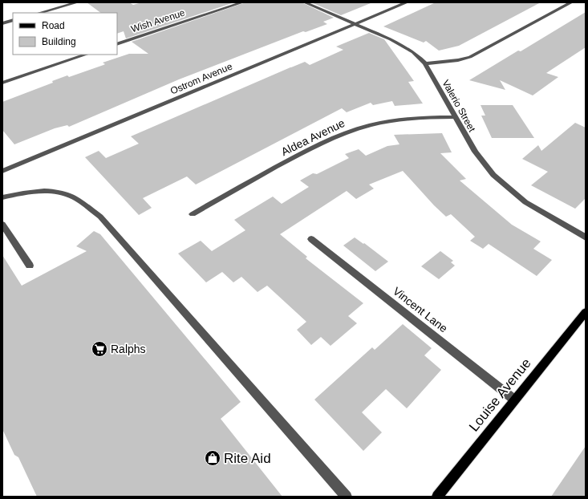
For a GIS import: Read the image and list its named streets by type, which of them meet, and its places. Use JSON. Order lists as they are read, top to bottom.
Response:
{
  "streets": {
    "main road": ["Louise Avenue"],
    "street": [
      "Wish Avenue",
      "Ostrom Avenue",
      "Valerio Street",
      "Aldea Avenue",
      "Vincent Lane"
    ]
  },
  "crossings": [
    ["Ostrom Avenue", "Valerio Street"],
    ["Valerio Street", "Aldea Avenue"],
    ["Vincent Lane", "Louise Avenue"]
  ],
  "places": {
    "supermarket": ["Ralphs"],
    "shop": ["Rite Aid"]
  },
  "legend": ["Road", "Building"]
}
